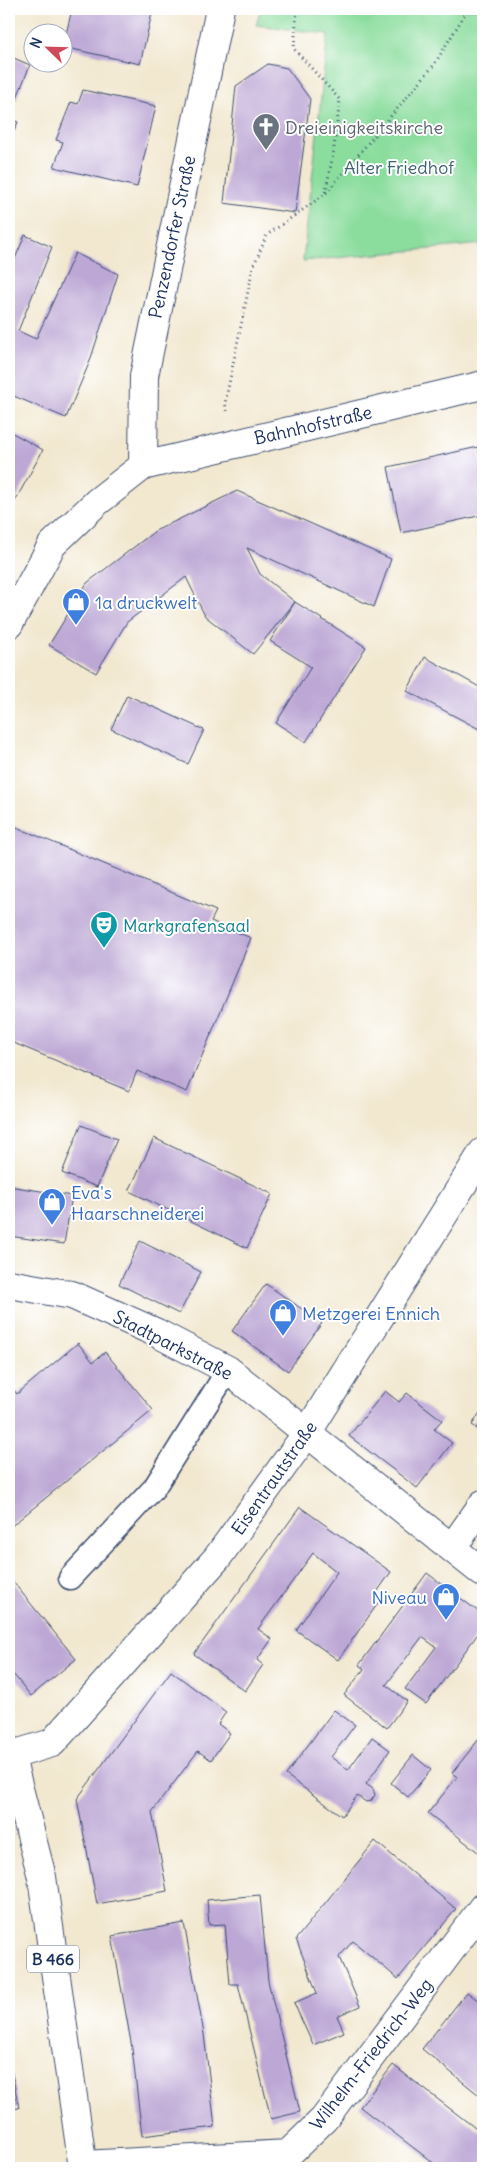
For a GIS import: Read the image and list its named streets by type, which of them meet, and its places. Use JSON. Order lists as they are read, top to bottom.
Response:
{
  "streets": {
    "street": [
      "Penzendorfer Straße",
      "Bahnhofstraße",
      "Stadtparkstraße",
      "Eisentrautstraße",
      "B 466",
      "Wilhelm-Friedrich-Weg"
    ]
  },
  "crossings": [
    ["Penzendorfer Straße", "Bahnhofstraße"],
    ["Stadtparkstraße", "Eisentrautstraße"],
    ["Eisentrautstraße", "B 466"],
    ["B 466", "Wilhelm-Friedrich-Weg"]
  ],
  "parks": ["Alter Friedhof"],
  "places": {
    "church": ["Dreieinigkeitskirche"],
    "shop": [
      "1a druckwelt",
      "Eva's Haarschneiderei",
      "Metzgerei Ennich",
      "Niveau"
    ],
    "theatre": ["Markgrafensaal"]
  },
  "north": "top left"
}
